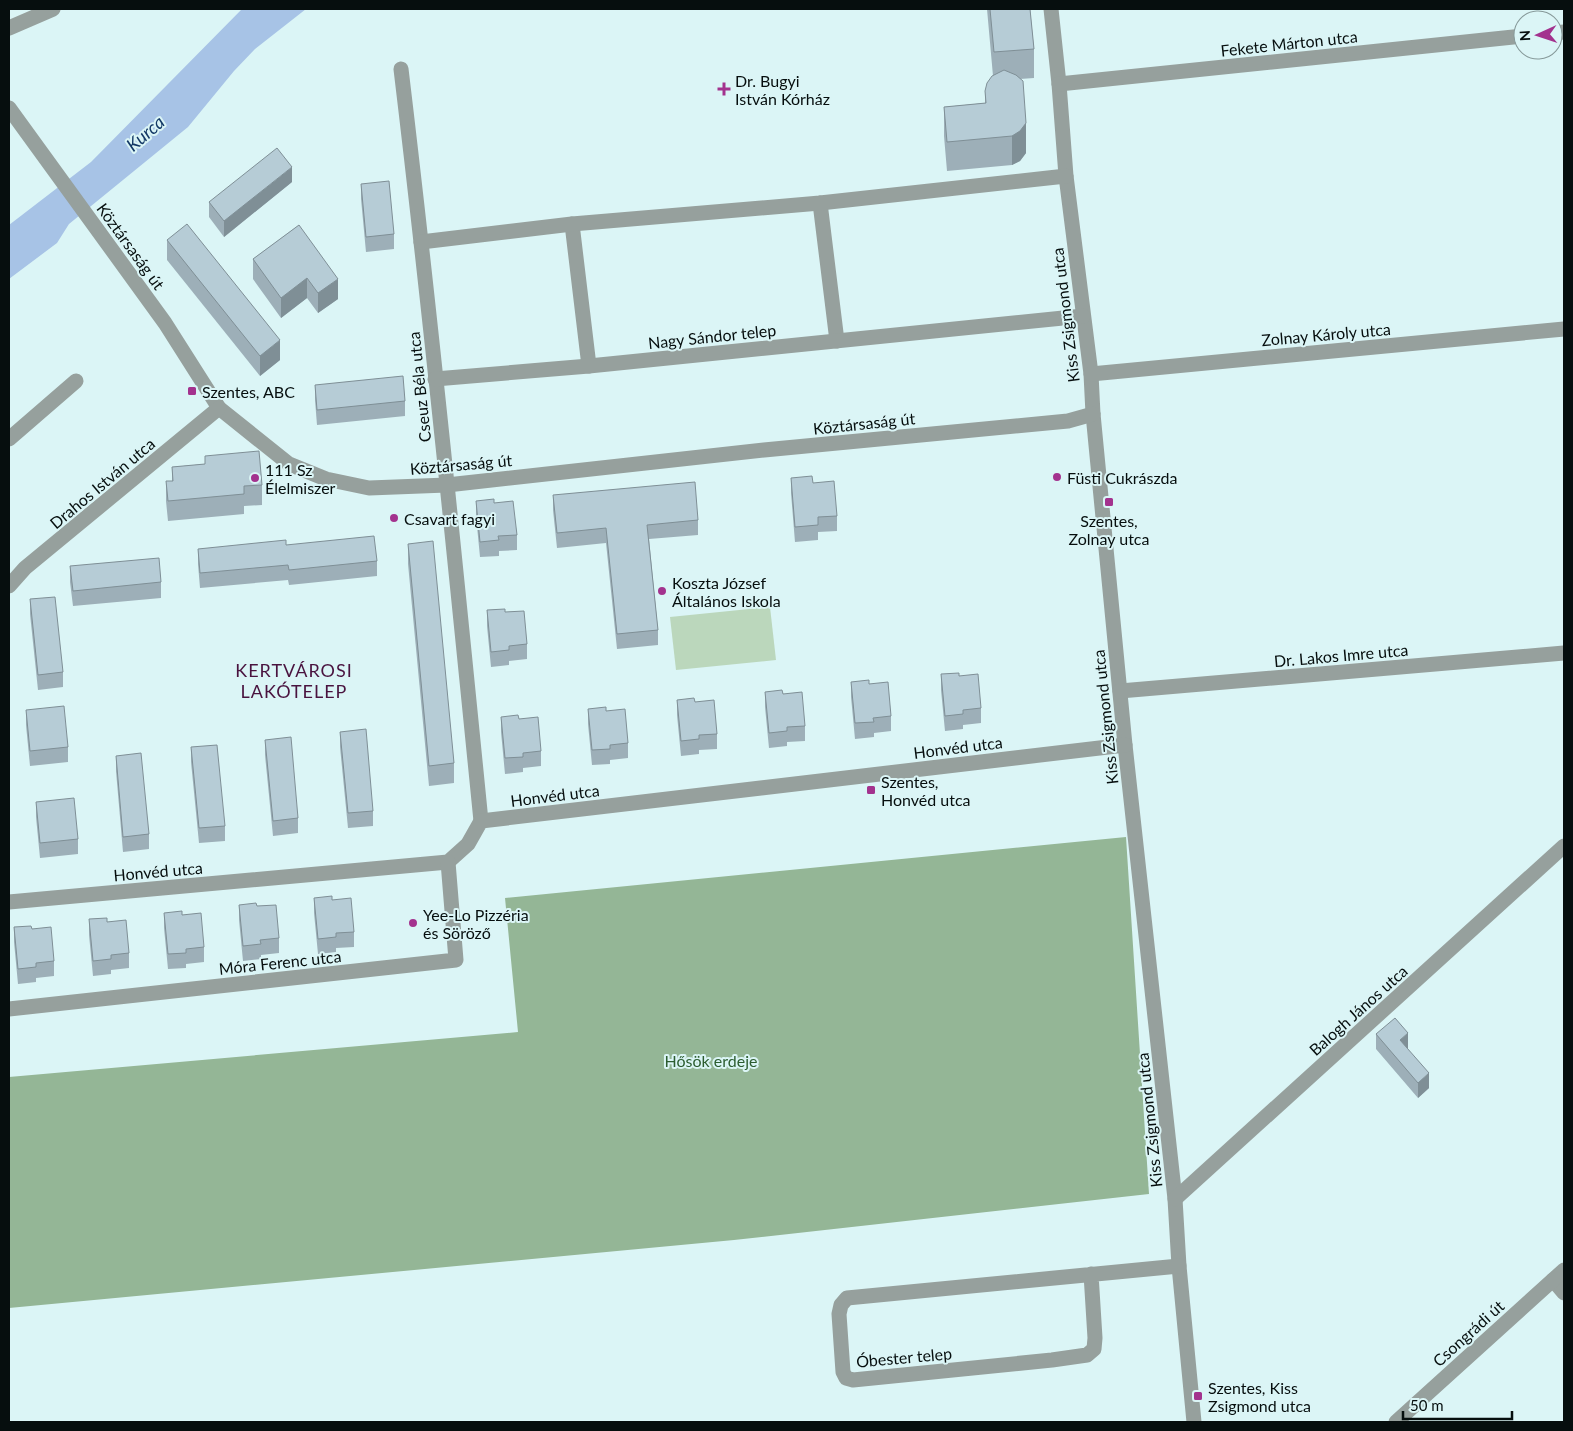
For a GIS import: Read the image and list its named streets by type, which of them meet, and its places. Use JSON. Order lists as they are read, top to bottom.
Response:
{
  "streets": {
    "street": [
      "Fekete Márton utca",
      "Köztársaság út",
      "Kiss Zsigmond utca",
      "Zolnay Károly utca",
      "Nagy Sándor telep",
      "Cseuz Béla utca",
      "Drahos István utca",
      "Dr. Lakos Imre utca",
      "Honvéd utca",
      "Móra Ferenc utca",
      "Balogh János utca",
      "Csongrádi út",
      "Óbester telep"
    ]
  },
  "crossings": [
    ["Fekete Márton utca", "Kiss Zsigmond utca"],
    ["Köztársaság út", "Kiss Zsigmond utca"],
    ["Köztársaság út", "Cseuz Béla utca"],
    ["Köztársaság út", "Drahos István utca"],
    ["Kiss Zsigmond utca", "Zolnay Károly utca"],
    ["Kiss Zsigmond utca", "Nagy Sándor telep"],
    ["Kiss Zsigmond utca", "Dr. Lakos Imre utca"],
    ["Kiss Zsigmond utca", "Honvéd utca"],
    ["Kiss Zsigmond utca", "Balogh János utca"],
    ["Kiss Zsigmond utca", "Óbester telep"],
    ["Nagy Sándor telep", "Cseuz Béla utca"],
    ["Cseuz Béla utca", "Honvéd utca"],
    ["Honvéd utca", "Móra Ferenc utca"]
  ],
  "districts": ["KERTVÁROSI LAKÓTELEP"],
  "water": ["Kurca"],
  "parks": ["Hősök erdeje"],
  "places": {
    "health": ["Dr. Bugyi István Kórház"],
    "transit": [
      "Szentes, ABC",
      "Szentes, Zolnay utca",
      "Szentes, Honvéd utca",
      "Szentes, Kiss Zsigmond utca"
    ],
    "other": [
      "Füsti Cukrászda",
      "111 Sz Élelmiszer",
      "Csavart fagyi",
      "Koszta József Általános Iskola",
      "Yee-Lo Pizzéria és Söröző"
    ]
  },
  "scale_bar": "50 m",
  "north": "left"
}
